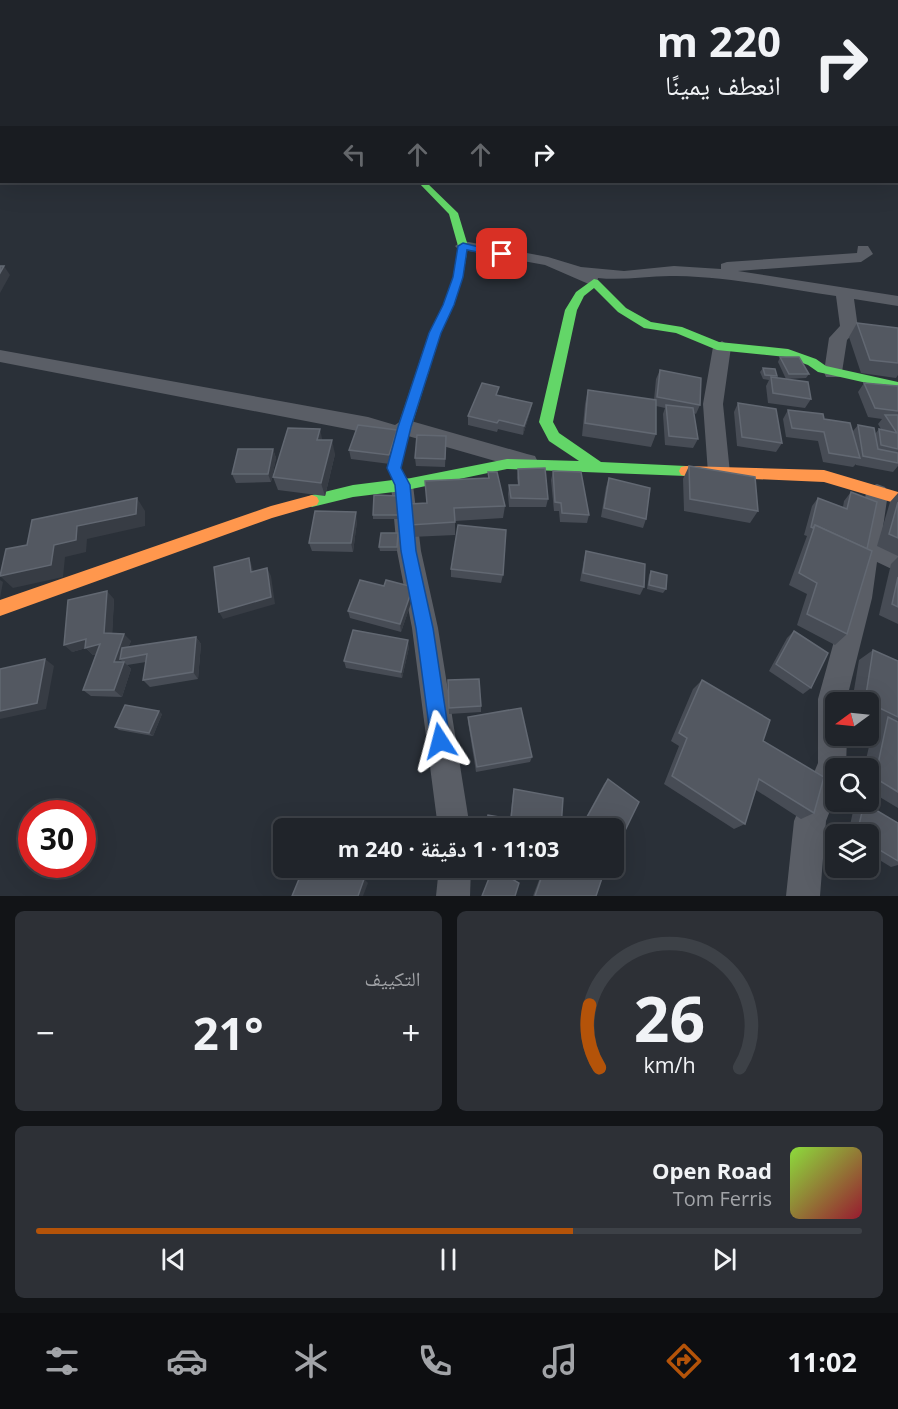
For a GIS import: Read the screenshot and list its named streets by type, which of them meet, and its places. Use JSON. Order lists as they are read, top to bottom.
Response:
{
  "north": "left",
  "page": {
    "turn": ["220 m", "انعطف يمينًا"],
    "limit": "30",
    "trip": "11:03 · 1 دقيقة · 240 m",
    "tile": "التكييف",
    "heat": ["−", "21°", "+"],
    "song": ["Open Road", "Tom Ferris"],
    "tabs": "11:02",
    "gauge": ["26", "km/h"]
  }
}
